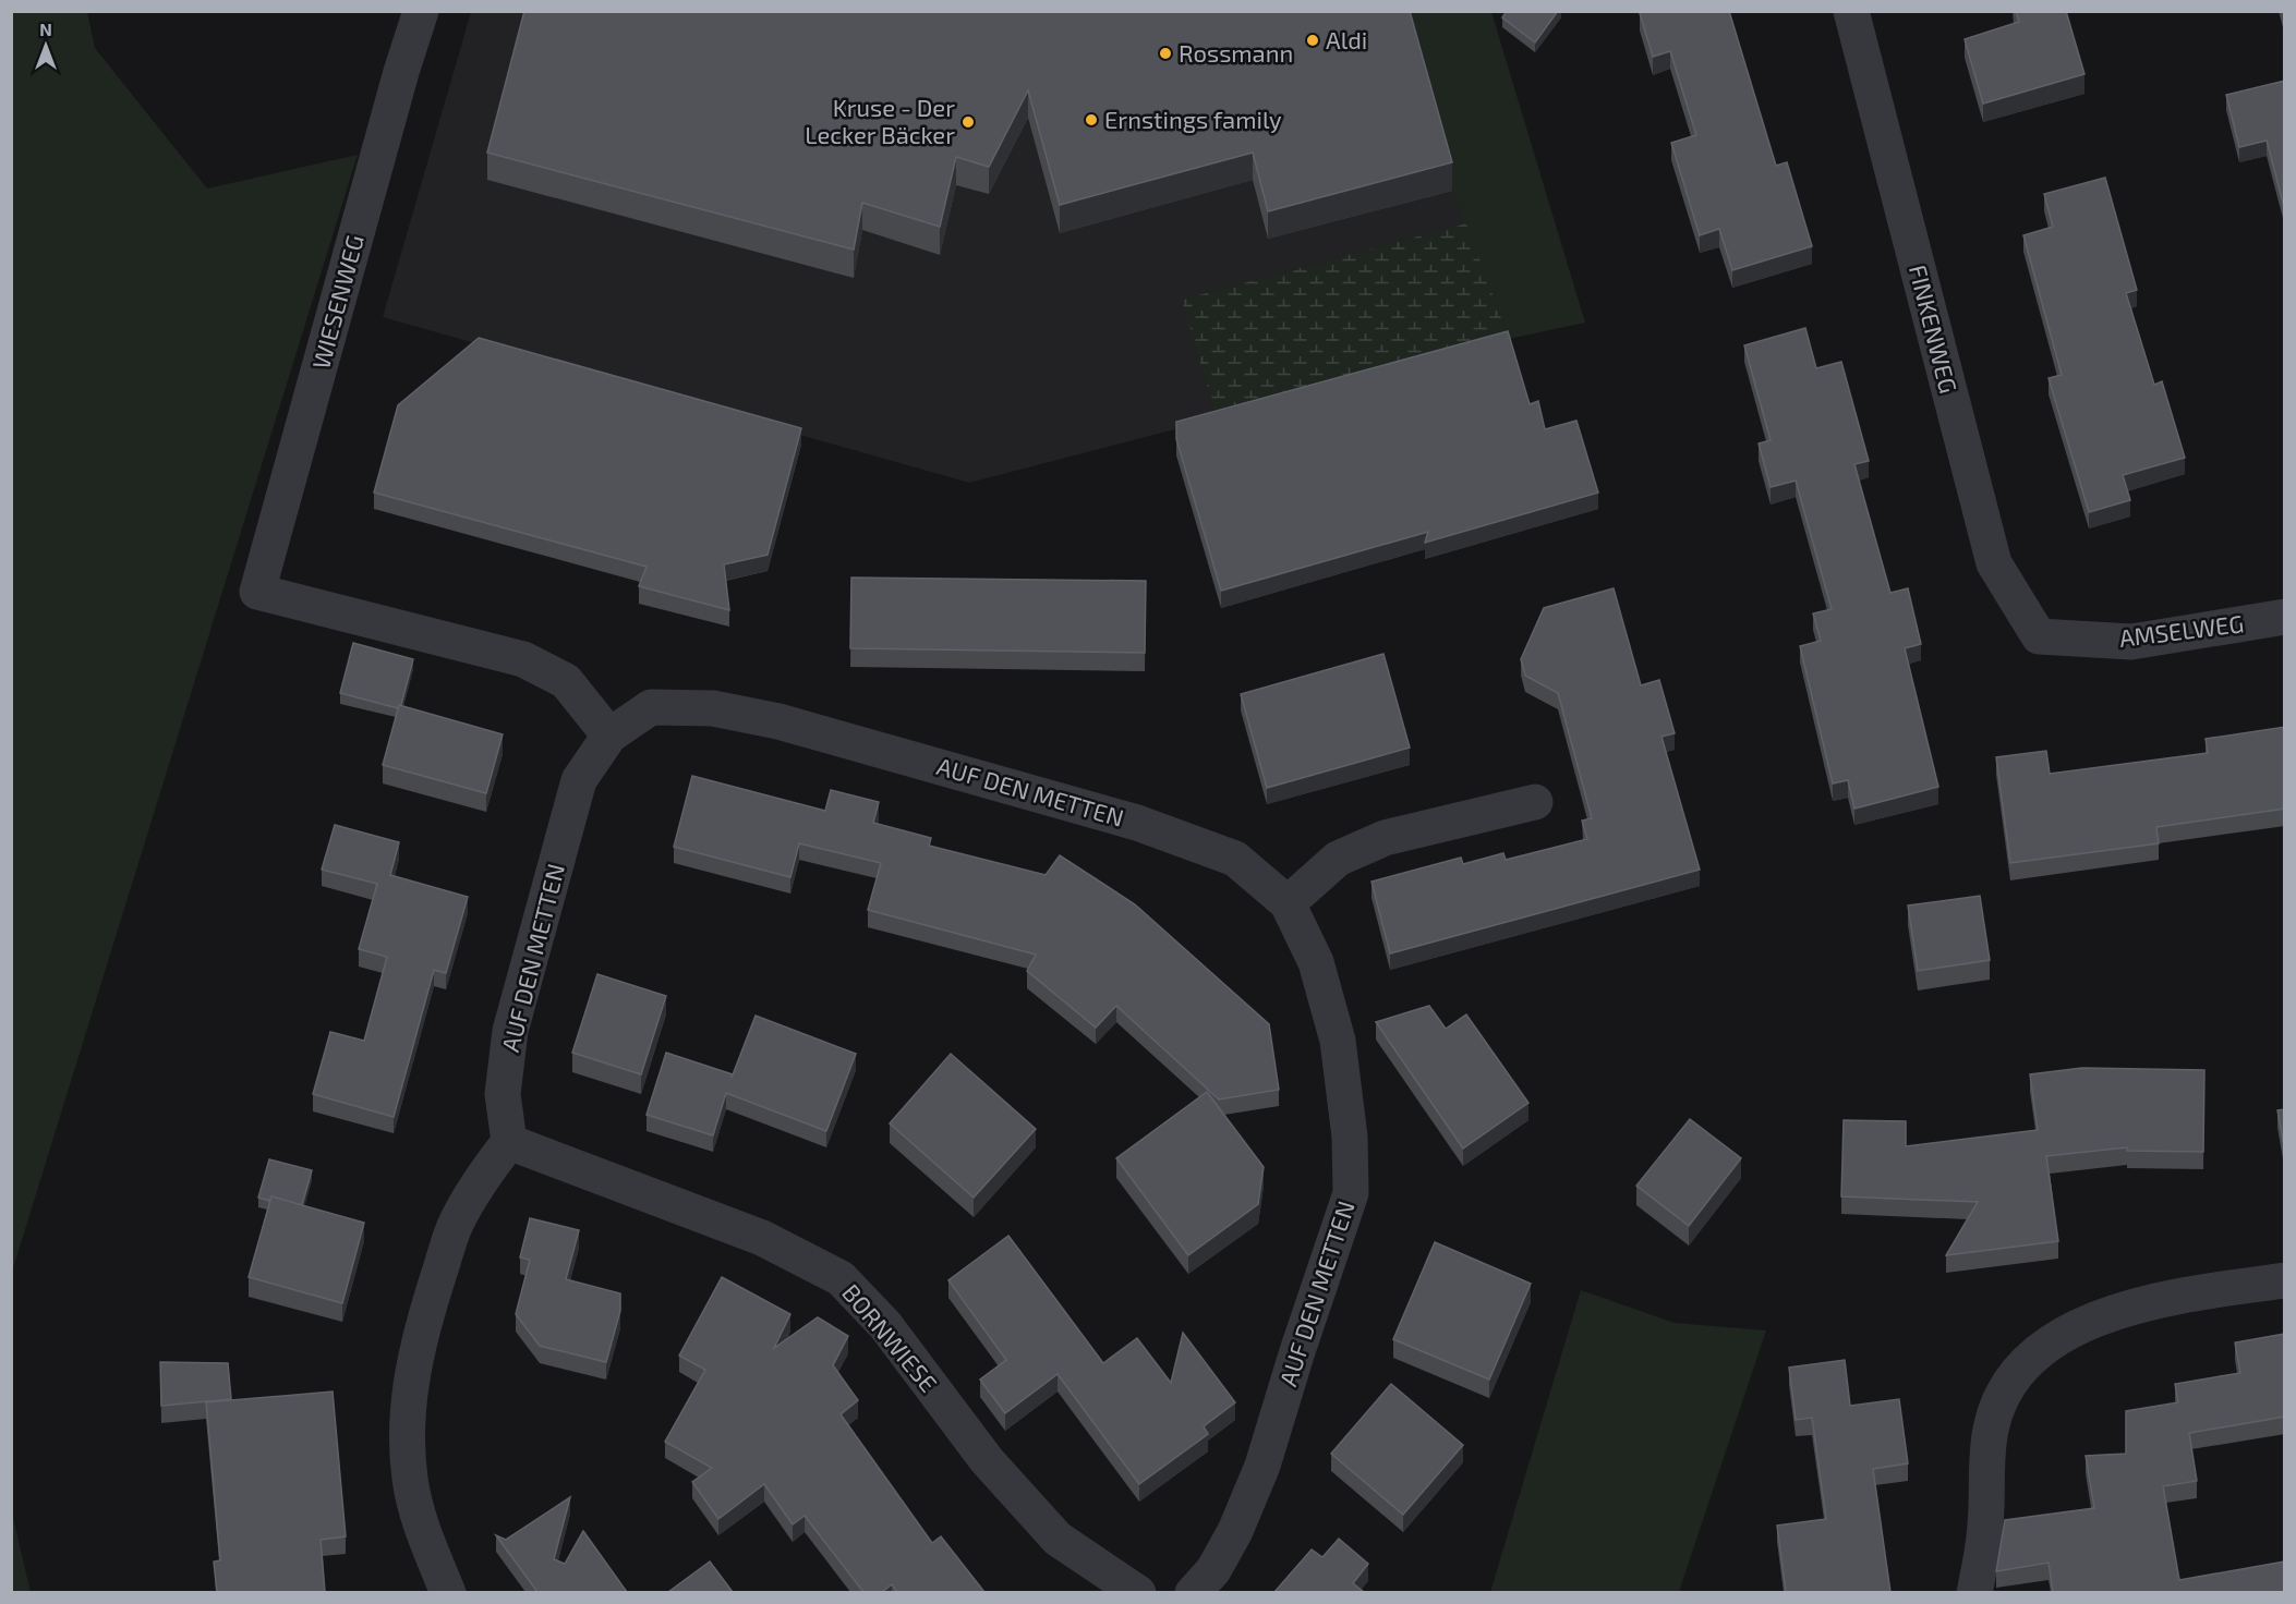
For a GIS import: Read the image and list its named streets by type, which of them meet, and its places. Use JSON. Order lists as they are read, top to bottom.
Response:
{
  "streets": {
    "street": [
      "WIESENWEG",
      "FINKENWEG",
      "AMSELWEG",
      "AUF DEN METTEN",
      "BORNWIESE"
    ]
  },
  "crossings": [
    ["WIESENWEG", "AUF DEN METTEN"],
    ["FINKENWEG", "AMSELWEG"],
    ["AUF DEN METTEN", "BORNWIESE"]
  ],
  "places": [
    "Aldi",
    "Rossmann",
    "Ernstings family",
    "Kruse - Der Lecker Bäcker"
  ],
  "north": "top"
}
